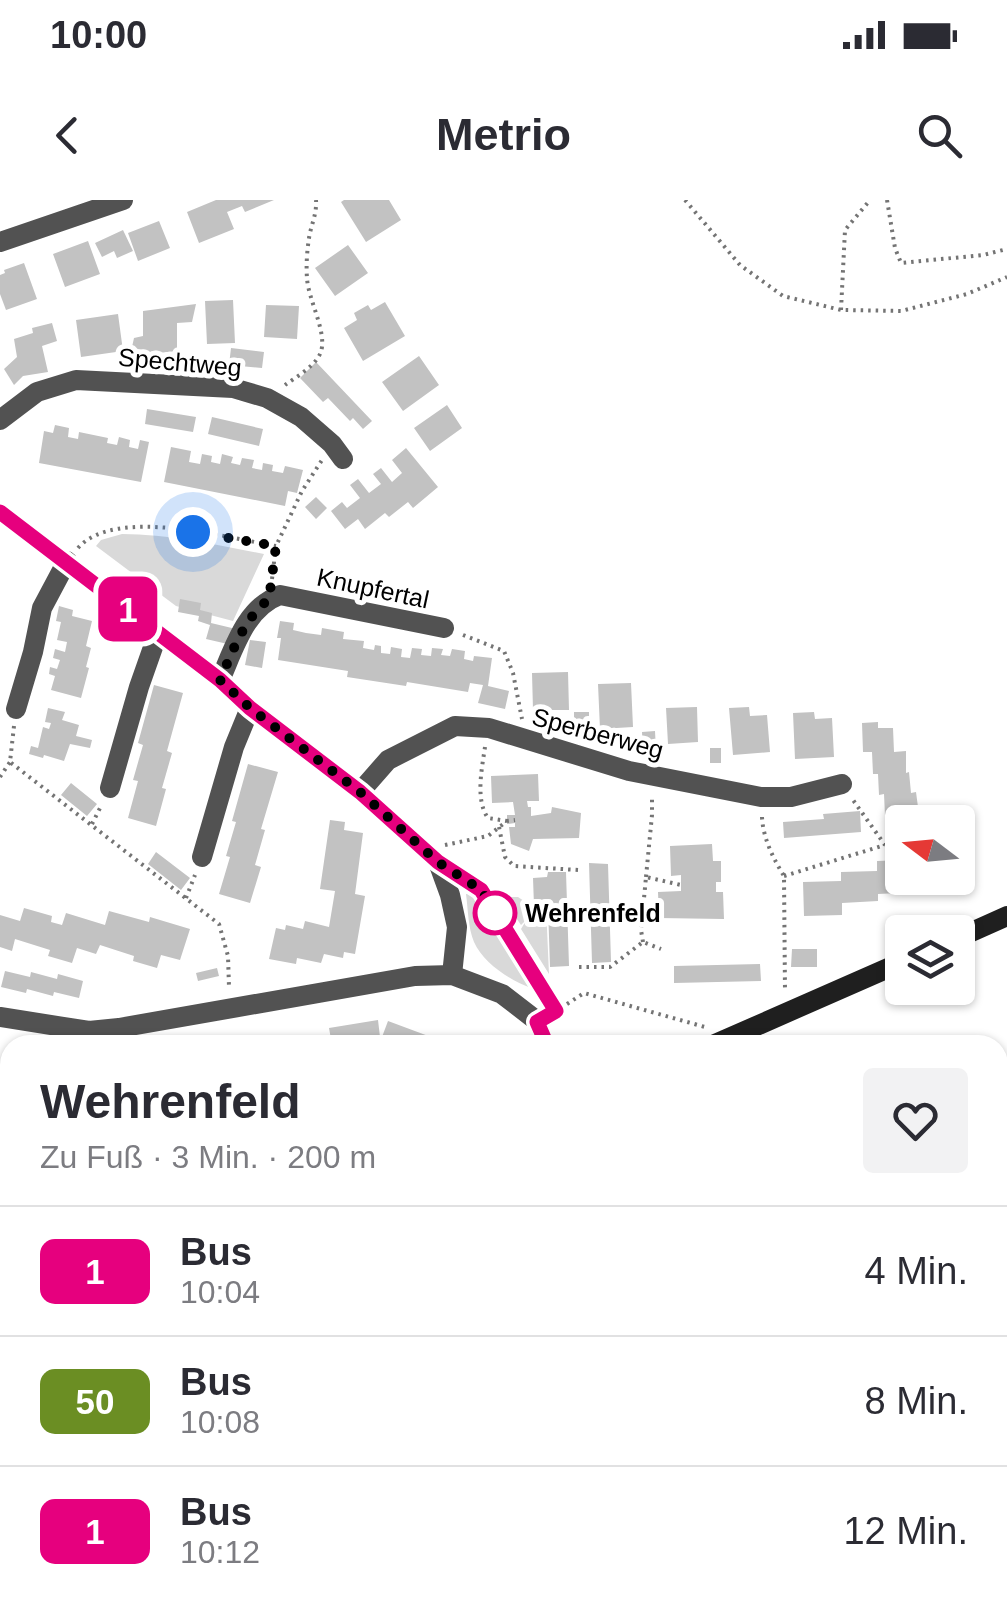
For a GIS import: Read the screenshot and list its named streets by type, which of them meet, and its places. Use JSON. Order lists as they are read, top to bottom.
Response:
{
  "streets": {
    "street": ["Spechtweg", "Knupfertal", "Sperberweg"]
  },
  "places": ["Wehrenfeld"],
  "lines": ["bus line 1"],
  "north": "left",
  "page": {
    "status": "10:00",
    "header": "Metrio",
    "on_map": "1",
    "heading": ["Wehrenfeld", "Zu Fuß · 3 Min. · 200 m"],
    "list": [
      {
        "mark": "1",
        "name": "Bus",
        "note": "10:04",
        "value": "4 Min."
      },
      {
        "mark": "50",
        "name": "Bus",
        "note": "10:08",
        "value": "8 Min."
      },
      {
        "mark": "1",
        "name": "Bus",
        "note": "10:12",
        "value": "12 Min."
      }
    ]
  }
}
